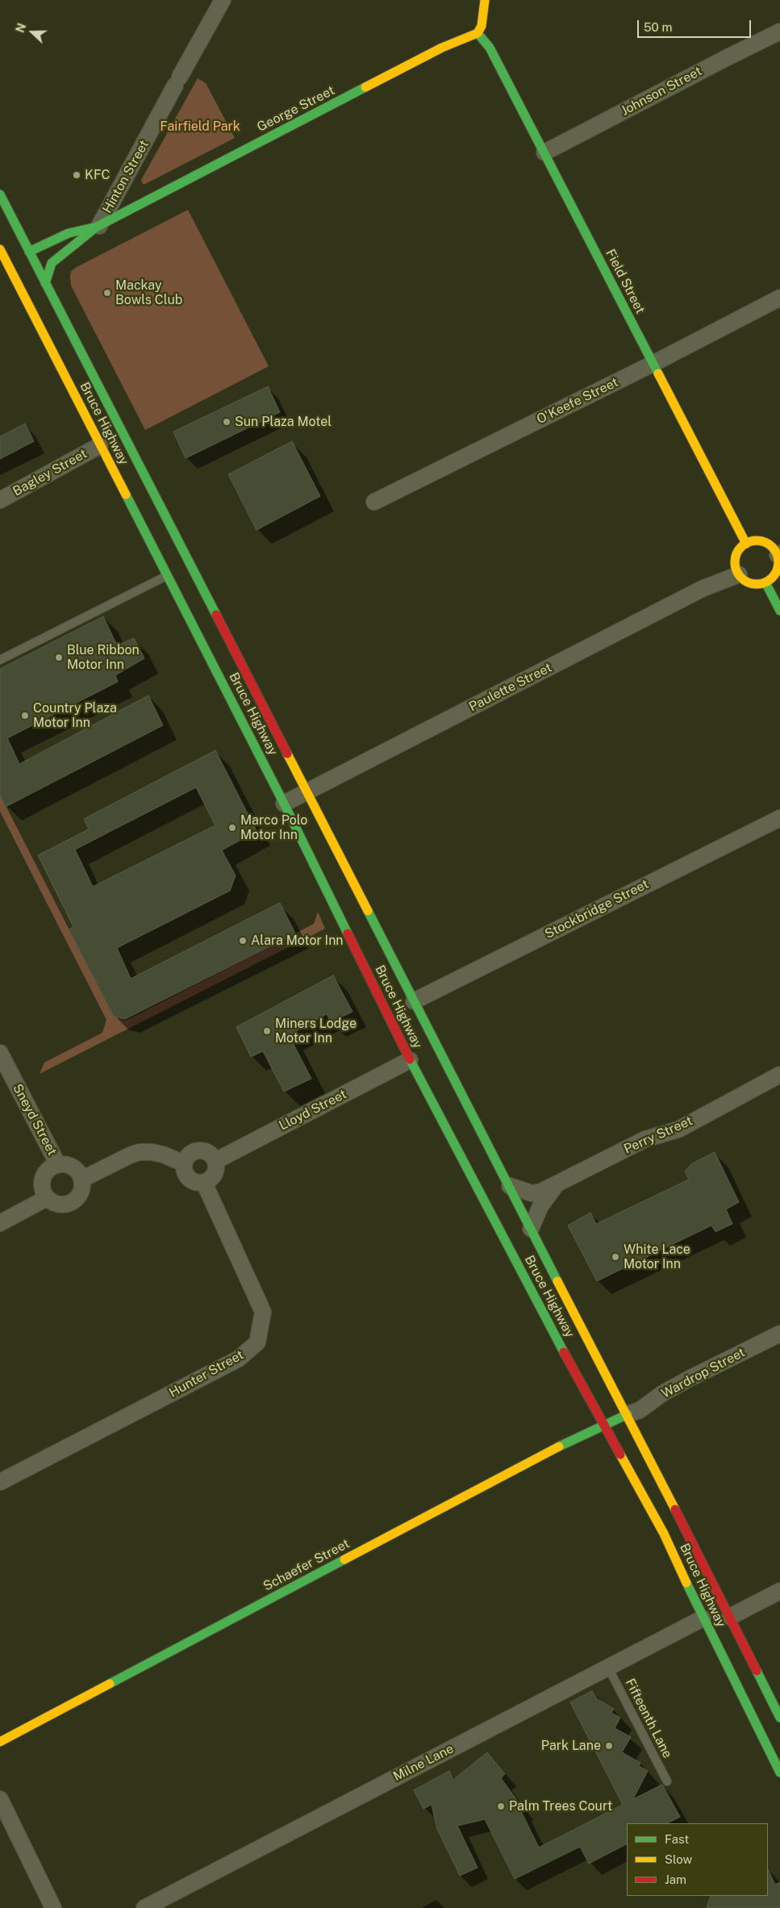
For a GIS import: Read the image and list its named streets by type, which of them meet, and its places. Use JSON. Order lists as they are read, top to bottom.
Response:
{
  "streets": {
    "main road": [
      "George Street",
      "Field Street",
      "Bruce Highway",
      "Schaefer Street"
    ],
    "street": [
      "Johnson Street",
      "Hinton Street",
      "O'Keefe Street",
      "Bagley Street",
      "Paulette Street",
      "Stockbridge Street",
      "Lloyd Street",
      "Sneyd Street",
      "Perry Street",
      "Wardrop Street",
      "Hunter Street",
      "Milne Lane"
    ],
    "lane": ["Fifteenth Lane"]
  },
  "crossings": [
    ["Johnson Street", "Field Street"],
    ["George Street", "Hinton Street"],
    ["George Street", "Field Street"],
    ["George Street", "Bruce Highway"],
    ["Field Street", "O'Keefe Street"],
    ["Field Street", "Paulette Street"],
    ["Bruce Highway", "Bagley Street"],
    ["Bruce Highway", "Paulette Street"],
    ["Bruce Highway", "Stockbridge Street"],
    ["Bruce Highway", "Lloyd Street"],
    ["Bruce Highway", "Perry Street"],
    ["Bruce Highway", "Wardrop Street"],
    ["Bruce Highway", "Schaefer Street"],
    ["Bruce Highway", "Milne Lane"],
    ["Lloyd Street", "Hunter Street"],
    ["Wardrop Street", "Schaefer Street"],
    ["Fifteenth Lane", "Milne Lane"]
  ],
  "parks": ["Fairfield Park"],
  "places": [
    "KFC",
    "Mackay Bowls Club",
    "Sun Plaza Motel",
    "Blue Ribbon Motor Inn",
    "Country Plaza Motor Inn",
    "Marco Polo Motor Inn",
    "Alara Motor Inn",
    "Miners Lodge Motor Inn",
    "White Lace Motor Inn",
    "Park Lane",
    "Palm Trees Court"
  ],
  "legend": ["Fast", "Slow", "Jam"],
  "scale_bar": "50 m",
  "north": "left"
}
